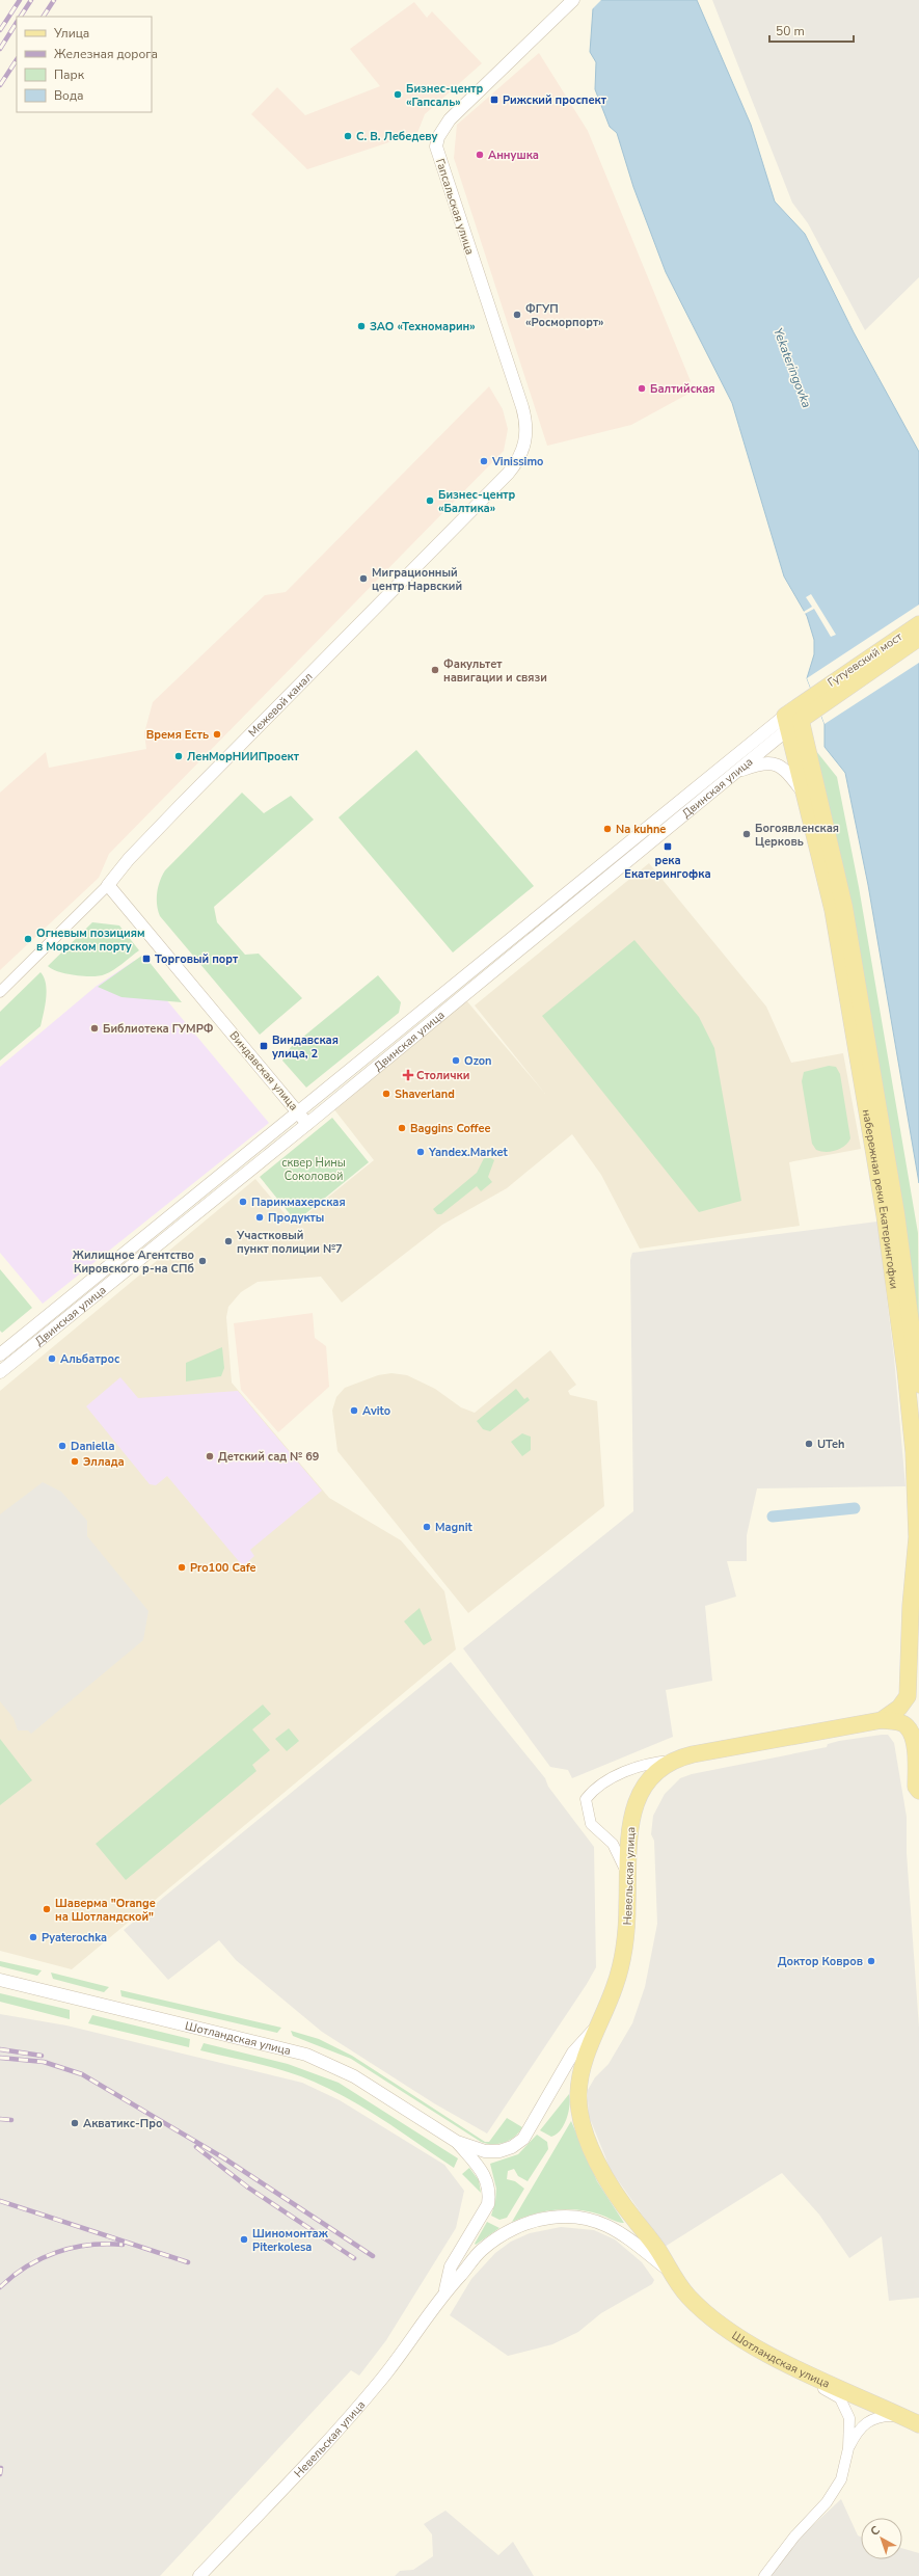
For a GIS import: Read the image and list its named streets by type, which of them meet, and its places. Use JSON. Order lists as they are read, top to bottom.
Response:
{
  "streets": {
    "main road": [
      "Гутуевский мост",
      "Двинская улица",
      "набережная реки Екатерингофки",
      "Невельская улица",
      "Шотландская улица"
    ],
    "street": ["Гапсальская улица", "Межевой канал", "Виндавская улица"]
  },
  "crossings": [
    ["Гапсальская улица", "Межевой канал"],
    ["Гутуевский мост", "Двинская улица"],
    ["Межевой канал", "Виндавская улица"],
    ["Двинская улица", "Виндавская улица"],
    ["Двинская улица", "набережная реки Екатерингофки"],
    ["набережная реки Екатерингофки", "Невельская улица"],
    ["Невельская улица", "Шотландская улица"]
  ],
  "water": ["Yekateringovka"],
  "parks": ["сквер Нины Соколовой"],
  "places": {
    "other": [
      "Бизнес-центр «Гапсаль»",
      "С. В. Лебедеву",
      "Аннушка",
      "ФГУП «Росморпорт»",
      "ЗАО «Техномарин»",
      "Балтийская",
      "Vinissimo",
      "Бизнес-центр «Балтика»",
      "Миграционный центр Нарвский",
      "Факультет навигации и связи",
      "Время Есть",
      "ЛенМорНИИПроект",
      "Na kuhne",
      "Богоявленская Церковь",
      "Огневым позициям в Морском порту",
      "Библиотека ГУМРФ",
      "Ozon",
      "Shaverland",
      "Baggins Coffee",
      "Yandex.Market",
      "Парикмахерская",
      "Продукты",
      "Участковый пункт полиции №7",
      "Жилищное Агентство Кировского р-на СПб",
      "Альбатрос",
      "Avito",
      "UTeh",
      "Daniella",
      "Детский сад № 69",
      "Эллада",
      "Magnit",
      "Pro100 Cafe",
      "Шаверма \"Orange на Шотландской\"",
      "Pyaterochka",
      "Доктор Ковров",
      "Акватикс-Про",
      "Шиномонтаж Piterkolesa"
    ],
    "transit": [
      "Рижский проспект",
      "река Екатерингофка",
      "Торговый порт",
      "Виндавская улица, 2"
    ],
    "health": ["Столички"]
  },
  "legend": [
    "Улица",
    "Железная дорога",
    "Парк",
    "Вода"
  ],
  "scale_bar": "50 m",
  "north": "top left"
}
